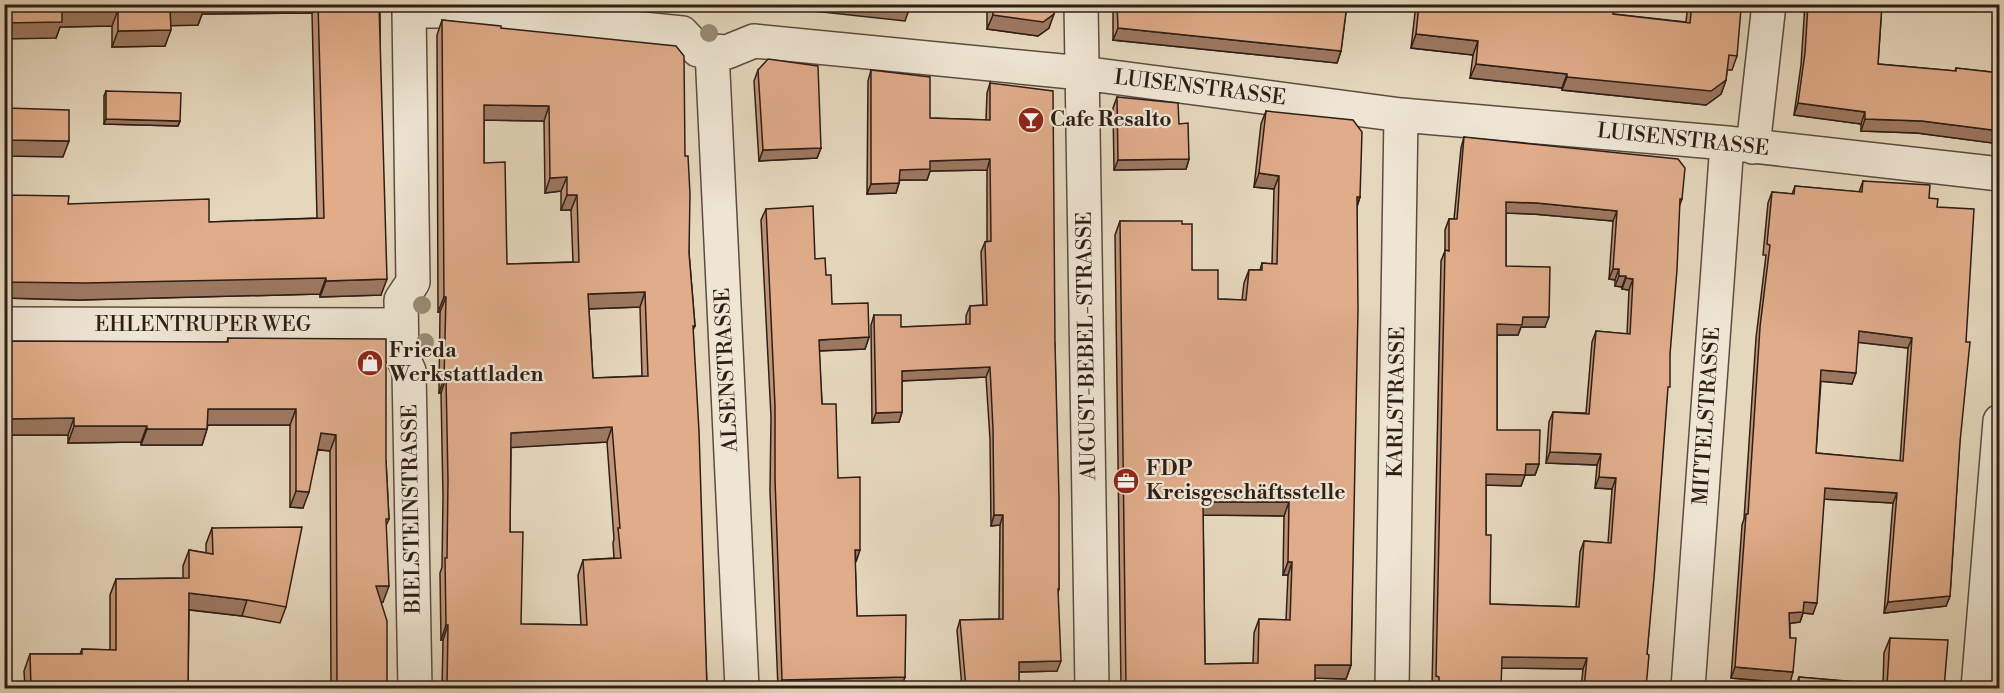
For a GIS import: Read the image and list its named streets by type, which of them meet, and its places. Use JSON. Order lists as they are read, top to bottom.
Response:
{
  "streets": {
    "street": [
      "LUISENSTRASSE",
      "EHLENTRUPER WEG",
      "AUGUST-BEBEL-STRASSE",
      "ALSENSTRASSE",
      "KARLSTRASSE",
      "MITTELSTRASSE",
      "BIELSTEINSTRASSE"
    ]
  },
  "crossings": [
    ["LUISENSTRASSE", "AUGUST-BEBEL-STRASSE"],
    ["LUISENSTRASSE", "ALSENSTRASSE"],
    ["LUISENSTRASSE", "KARLSTRASSE"],
    ["LUISENSTRASSE", "MITTELSTRASSE"],
    ["EHLENTRUPER WEG", "BIELSTEINSTRASSE"]
  ],
  "places": {
    "bar": ["Cafe Resalto"],
    "shop": ["Frieda Werkstattladen"],
    "office": ["FDP Kreisgeschäftsstelle"]
  }
}
